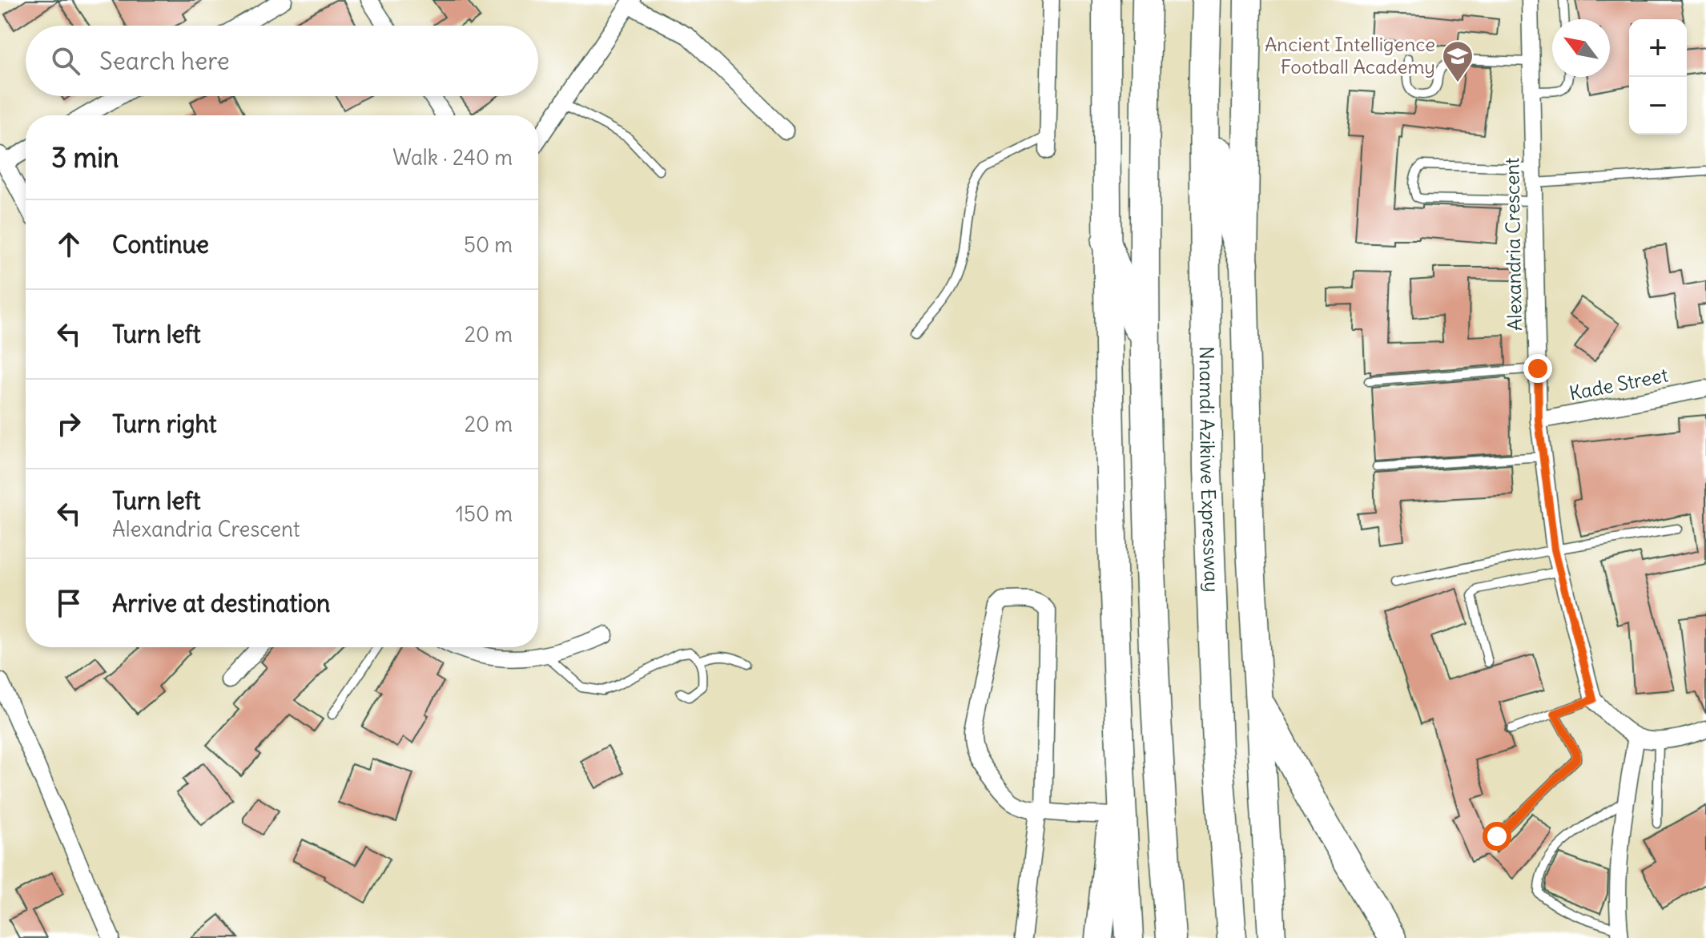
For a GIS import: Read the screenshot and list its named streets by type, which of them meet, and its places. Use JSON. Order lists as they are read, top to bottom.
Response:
{
  "streets": {
    "highway": ["Nnamdi Azikiwe Expressway"],
    "street": ["Alexandria Crescent", "Kade Street"]
  },
  "crossings": [
    ["Alexandria Crescent", "Kade Street"]
  ],
  "places": {
    "school or university": ["Ancient Intelligence Football Academy"]
  },
  "north": "top left",
  "page": {
    "map_buttons": ["+", "−"],
    "search": "Search here",
    "heading": ["3 min", "Walk · 240 m"],
    "list": [
      ["Continue", "50 m"],
      ["Turn left", "20 m"],
      ["Turn right", "20 m"],
      ["Turn left", "Alexandria Crescent", "150 m"],
      "Arrive at destination"
    ]
  }
}
